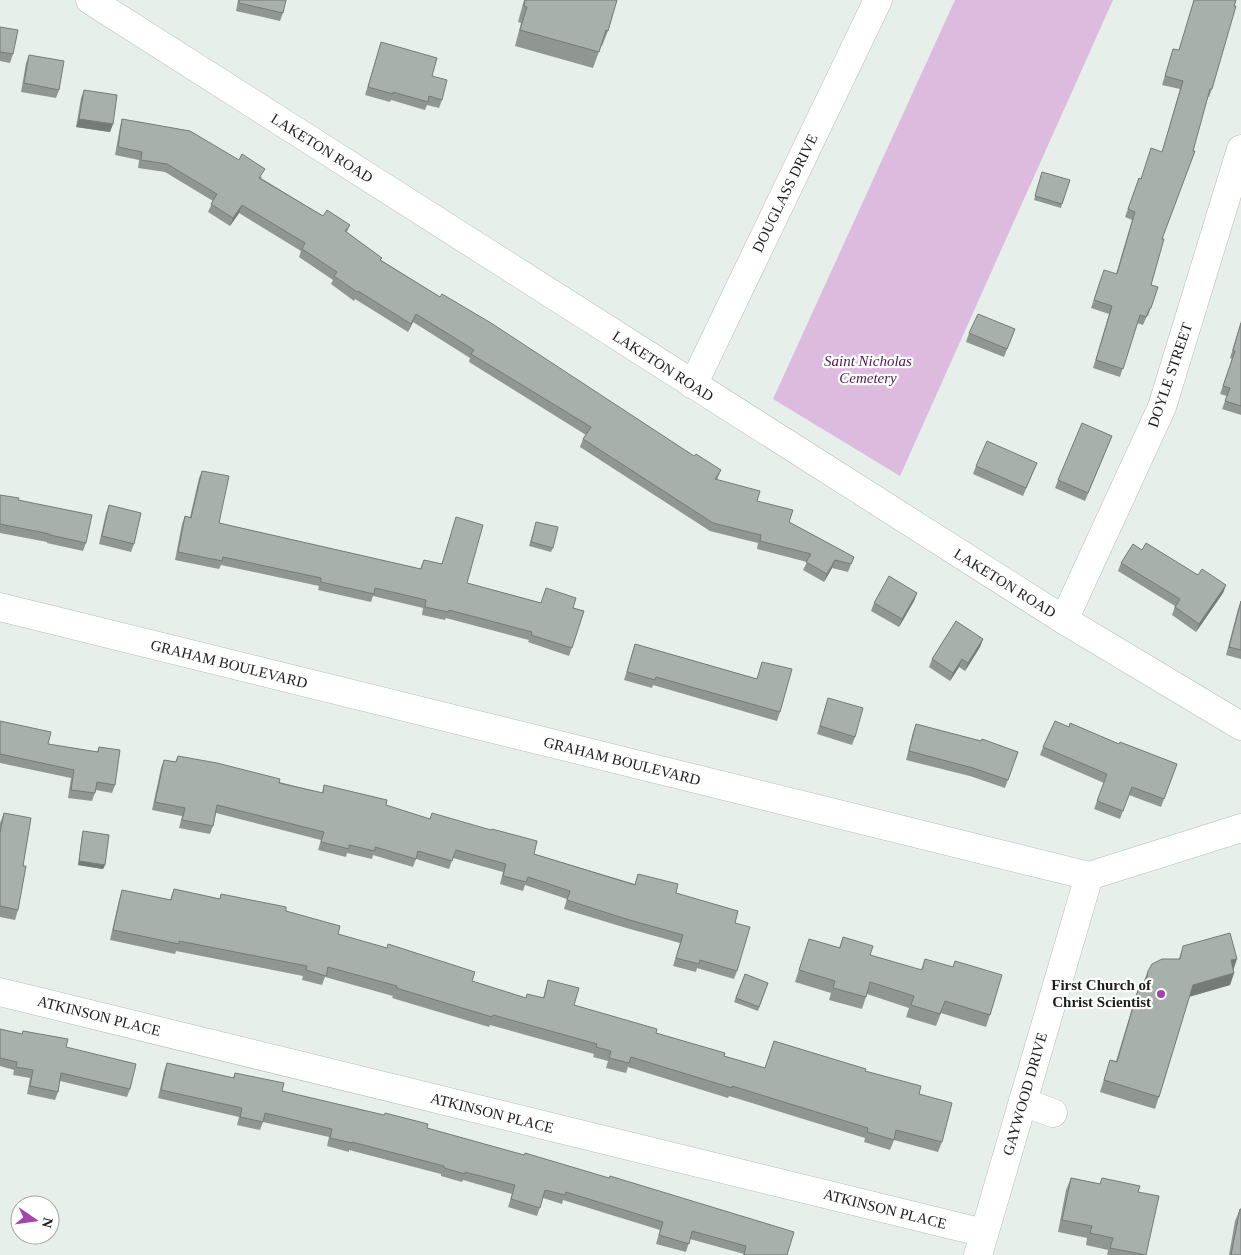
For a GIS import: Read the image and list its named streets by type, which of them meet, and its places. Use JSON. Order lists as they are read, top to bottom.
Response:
{
  "streets": {
    "street": [
      "LAKETON ROAD",
      "DOUGLASS DRIVE",
      "DOYLE STREET",
      "GRAHAM BOULEVARD",
      "ATKINSON PLACE",
      "GAYWOOD DRIVE"
    ]
  },
  "crossings": [
    ["LAKETON ROAD", "DOUGLASS DRIVE"],
    ["LAKETON ROAD", "DOYLE STREET"],
    ["GRAHAM BOULEVARD", "GAYWOOD DRIVE"],
    ["ATKINSON PLACE", "GAYWOOD DRIVE"]
  ],
  "parks": ["Saint Nicholas Cemetery"],
  "places": ["First Church of Christ Scientist"],
  "north": "right"
}
